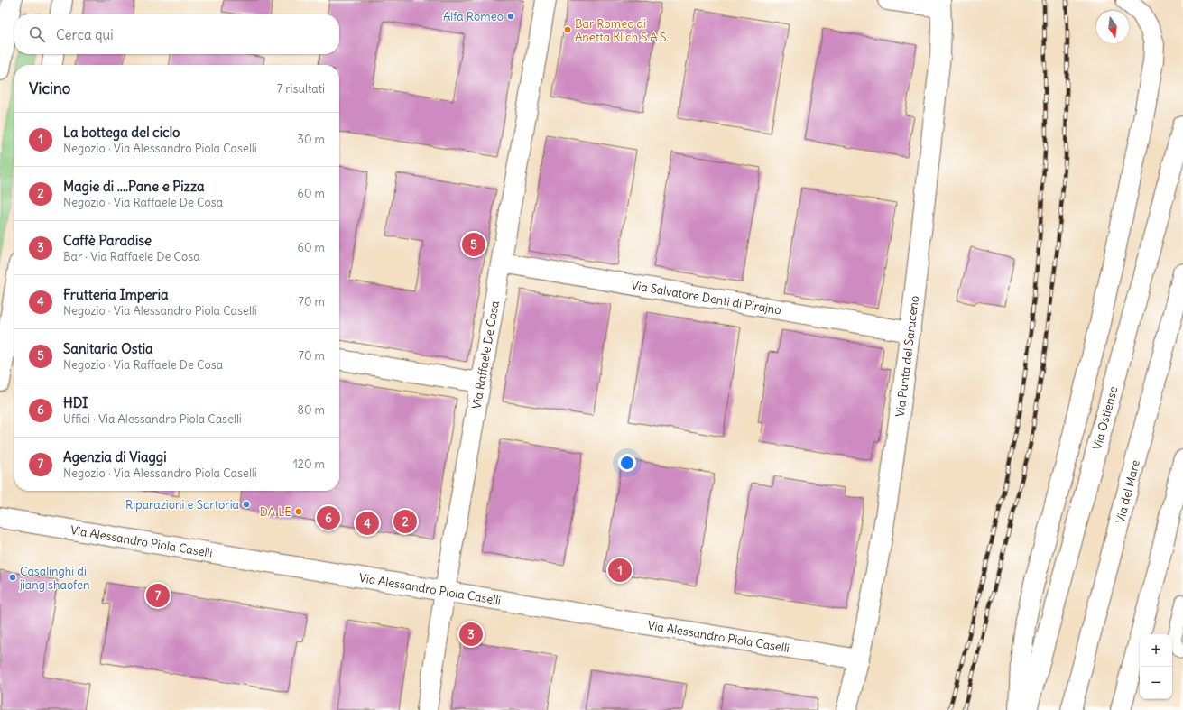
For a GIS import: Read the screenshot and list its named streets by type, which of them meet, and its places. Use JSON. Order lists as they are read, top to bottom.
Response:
{
  "streets": {
    "street": [
      "Via Salvatore Denti di Pirajno",
      "Via Raffaele De Cosa",
      "Via Punta del Saraceno",
      "Via Ostiense",
      "Via del Mare",
      "Via Alessandro Piola Caselli"
    ]
  },
  "crossings": [
    ["Via Salvatore Denti di Pirajno", "Via Raffaele De Cosa"],
    ["Via Salvatore Denti di Pirajno", "Via Punta del Saraceno"],
    ["Via Raffaele De Cosa", "Via Alessandro Piola Caselli"],
    ["Via Punta del Saraceno", "Via Alessandro Piola Caselli"]
  ],
  "places": [
    "Alfa Romeo",
    "Bar Romeo di Anetta Klich S.A.S.",
    "Riparazioni e Sartoria",
    "DA LE",
    "Casalinghi di jiang shaofen"
  ],
  "north": "bottom",
  "page": {
    "search": "Cerca qui",
    "heading": ["Vicino", "7 risultati"],
    "list": [
      {
        "mark": "1",
        "name": "La bottega del ciclo",
        "note": "Negozio · Via Alessandro Piola Caselli",
        "value": "30 m"
      },
      {
        "mark": "2",
        "name": "Magie di ....Pane e Pizza",
        "note": "Negozio · Via Raffaele De Cosa",
        "value": "60 m"
      },
      {
        "mark": "3",
        "name": "Caffè Paradise",
        "note": "Bar · Via Raffaele De Cosa",
        "value": "60 m"
      },
      {
        "mark": "4",
        "name": "Frutteria Imperia",
        "note": "Negozio · Via Alessandro Piola Caselli",
        "value": "70 m"
      },
      {
        "mark": "5",
        "name": "Sanitaria Ostia",
        "note": "Negozio · Via Raffaele De Cosa",
        "value": "70 m"
      },
      {
        "mark": "6",
        "name": "HDI",
        "note": "Uffici · Via Alessandro Piola Caselli",
        "value": "80 m"
      },
      {
        "mark": "7",
        "name": "Agenzia di Viaggi",
        "note": "Negozio · Via Alessandro Piola Caselli",
        "value": "120 m"
      }
    ],
    "pins": [
      "5",
      "6",
      "2",
      "4",
      "1",
      "7",
      "3"
    ],
    "map_buttons": ["+", "−"]
  }
}
